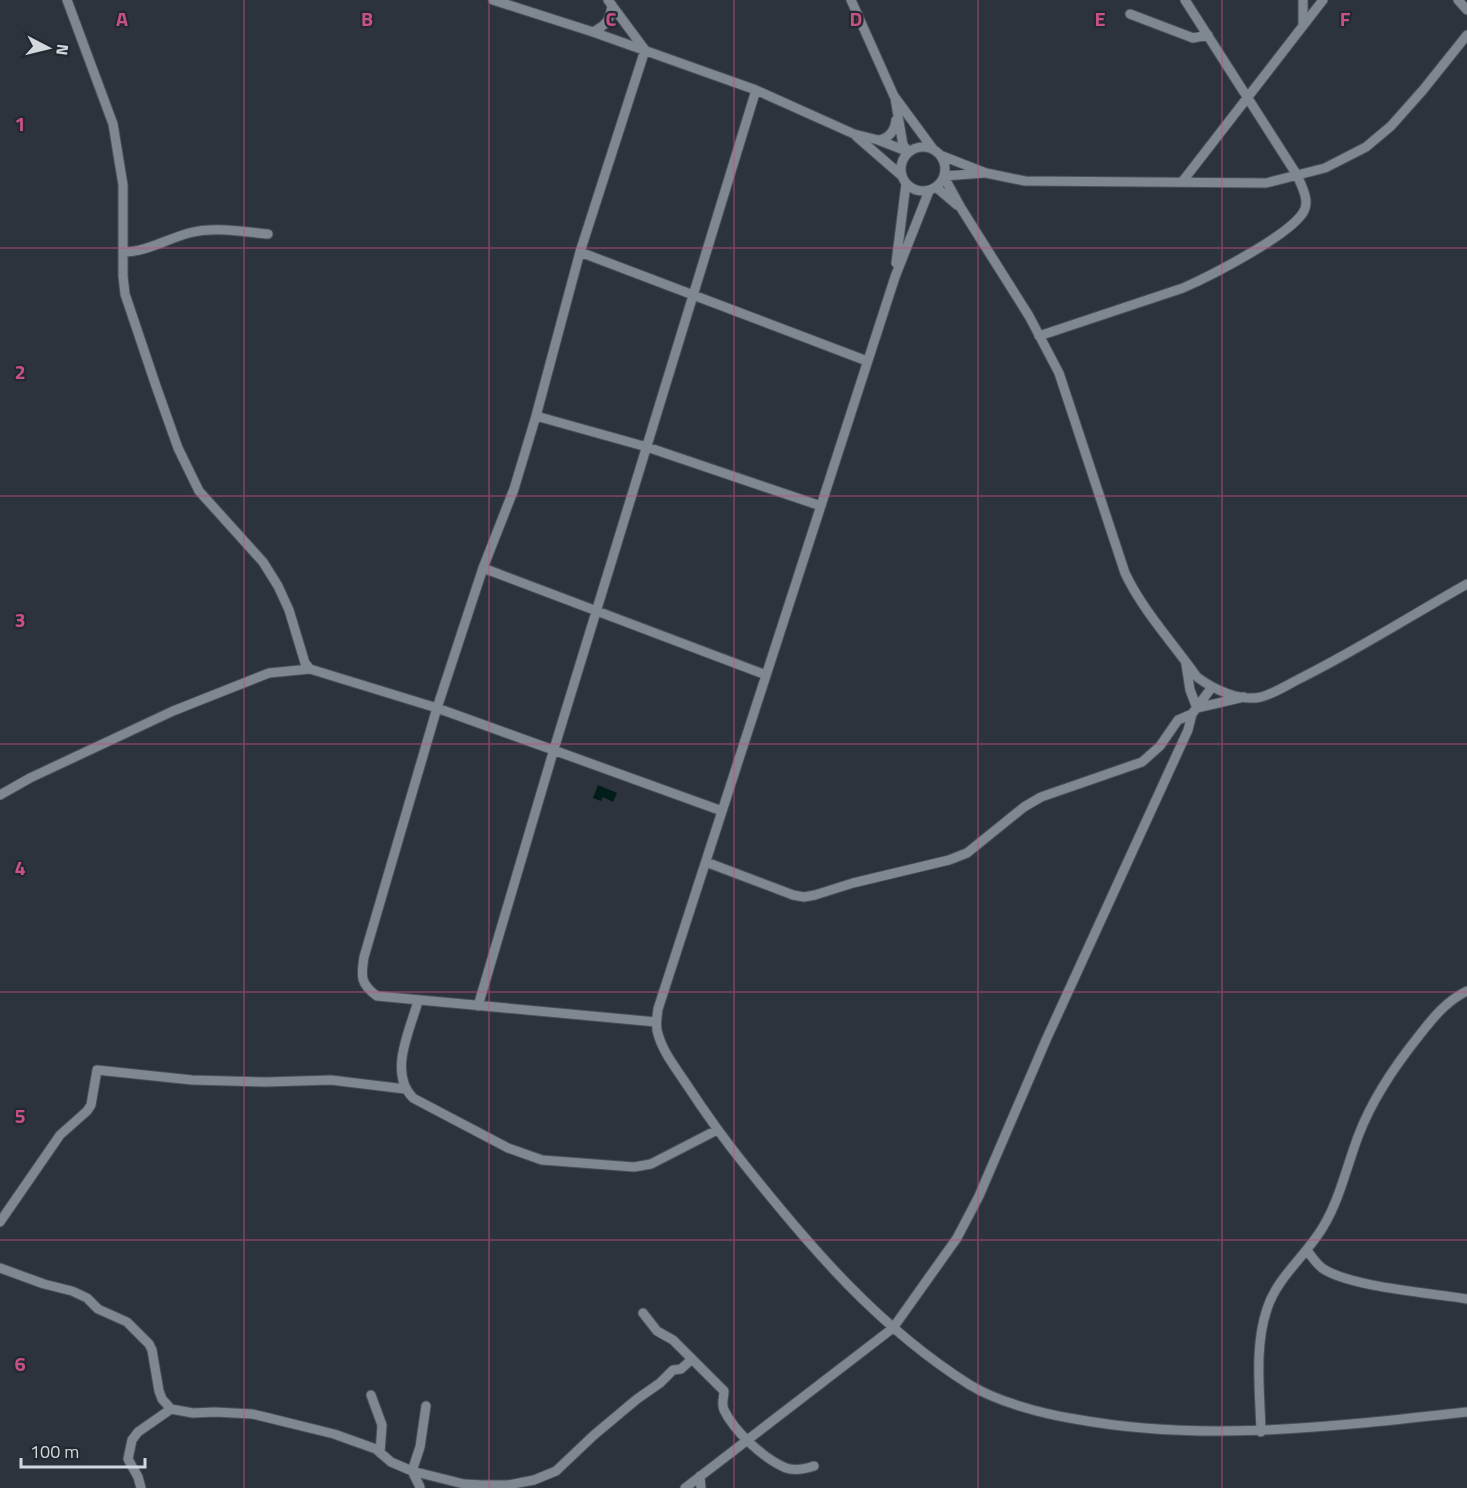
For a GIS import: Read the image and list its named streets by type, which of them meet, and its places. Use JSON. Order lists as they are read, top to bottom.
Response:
{
  "scale_bar": "100 m",
  "north": "right",
  "grid": {
    "columns": [
      "A",
      "B",
      "C",
      "D",
      "E",
      "F"
    ],
    "rows": [
      "1",
      "2",
      "3",
      "4",
      "5",
      "6"
    ]
  }
}
